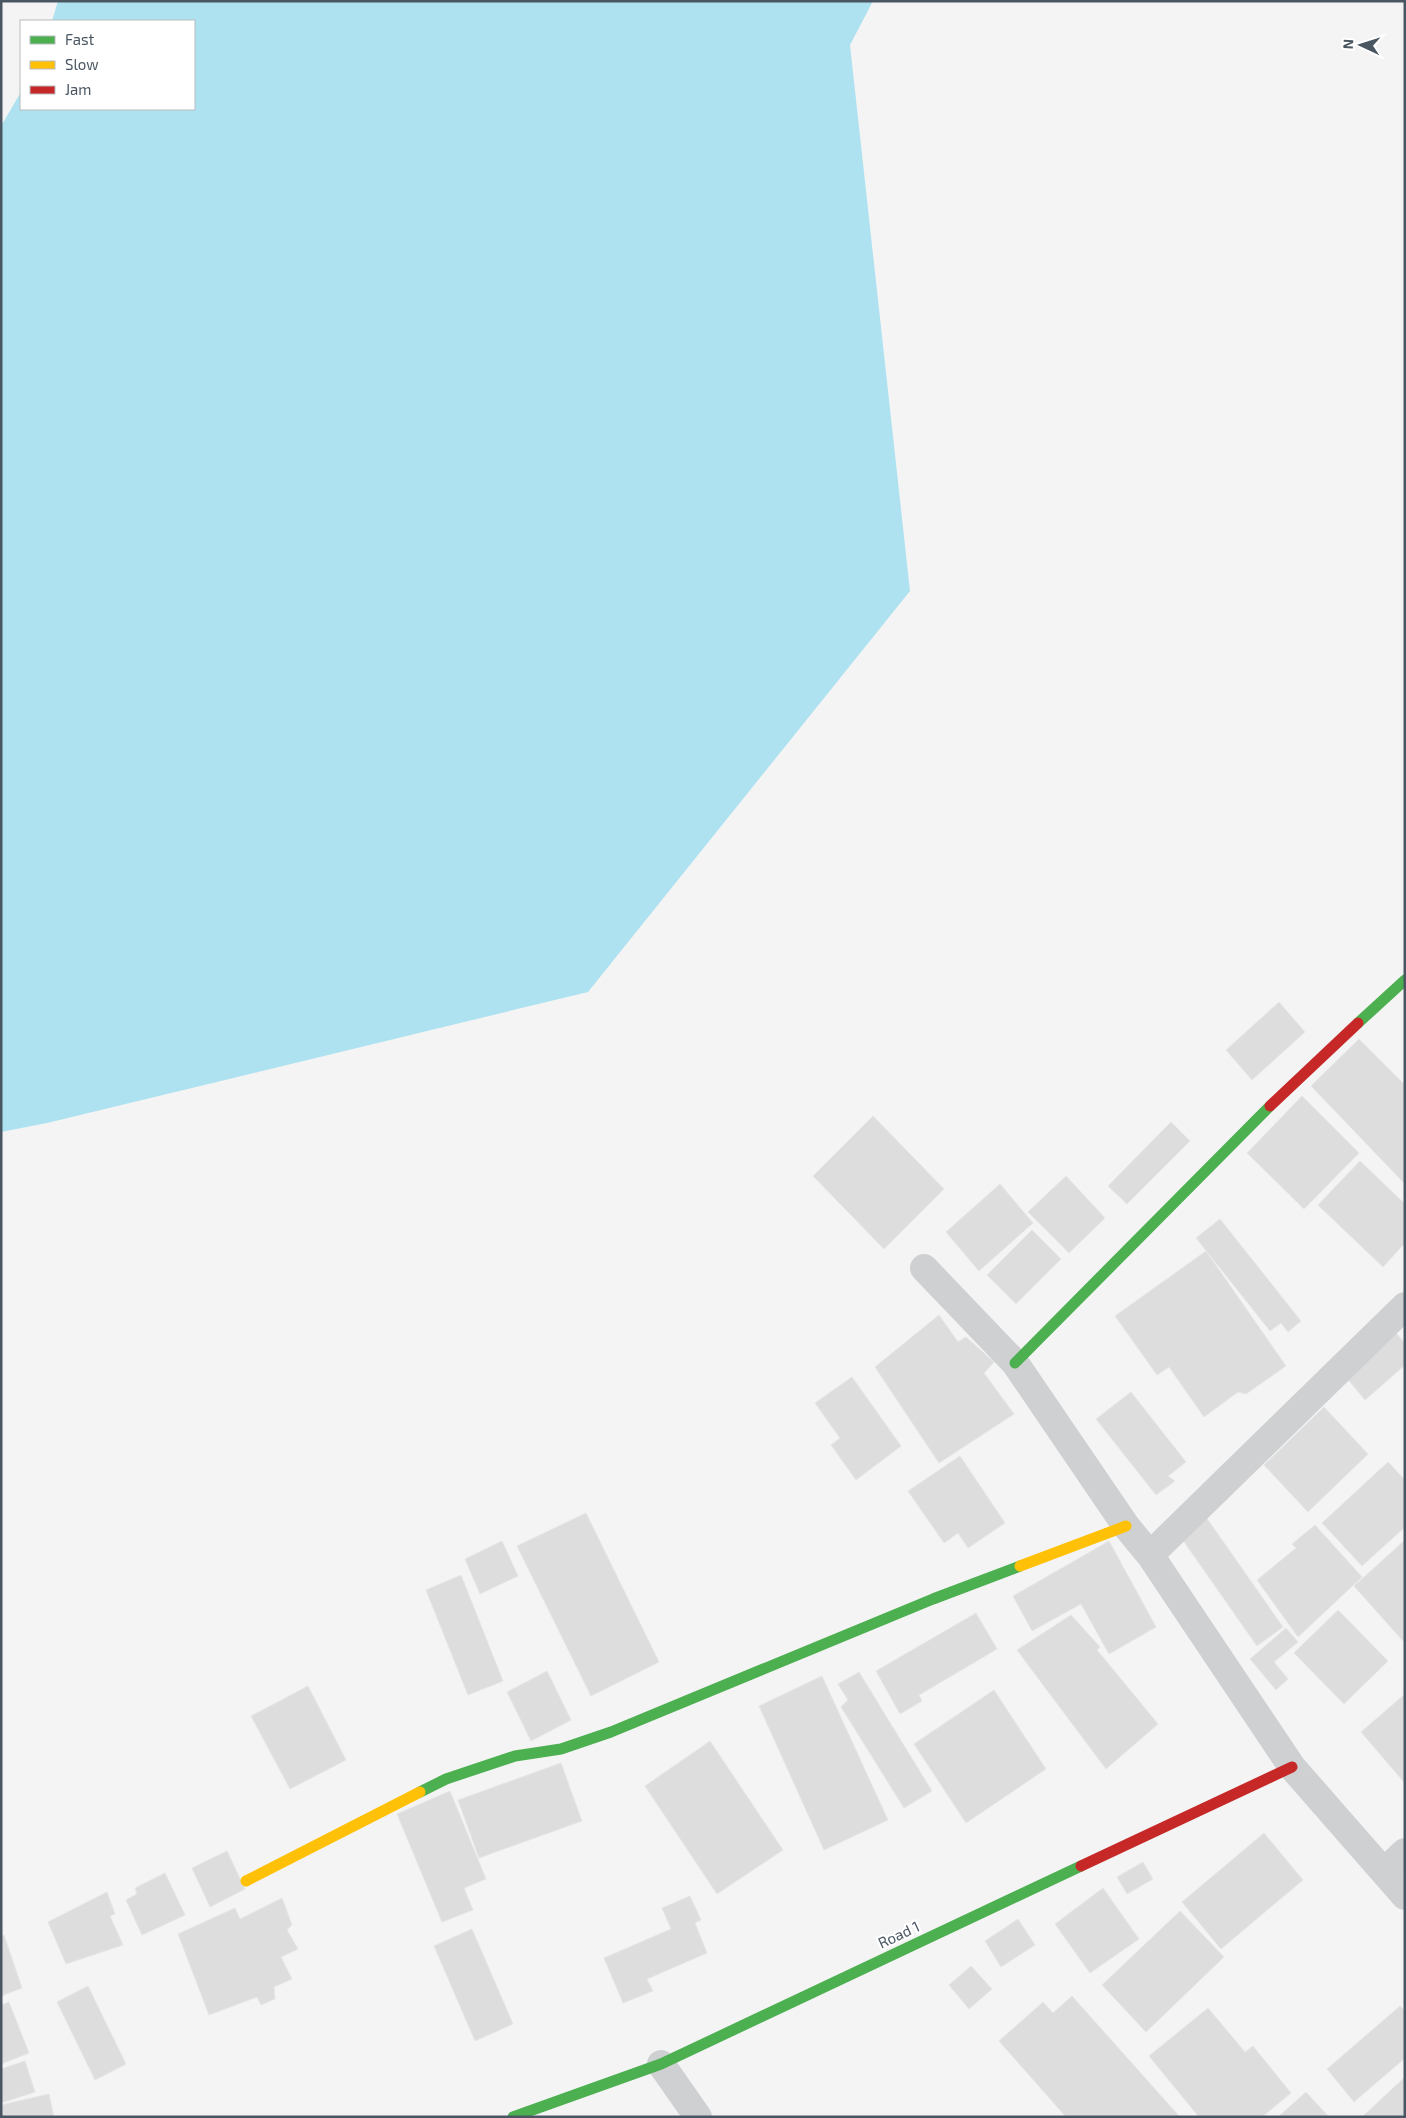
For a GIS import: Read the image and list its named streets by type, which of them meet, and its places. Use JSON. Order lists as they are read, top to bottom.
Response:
{
  "streets": {
    "street": ["Road 1"]
  },
  "legend": ["Fast", "Slow", "Jam"],
  "north": "left"
}
